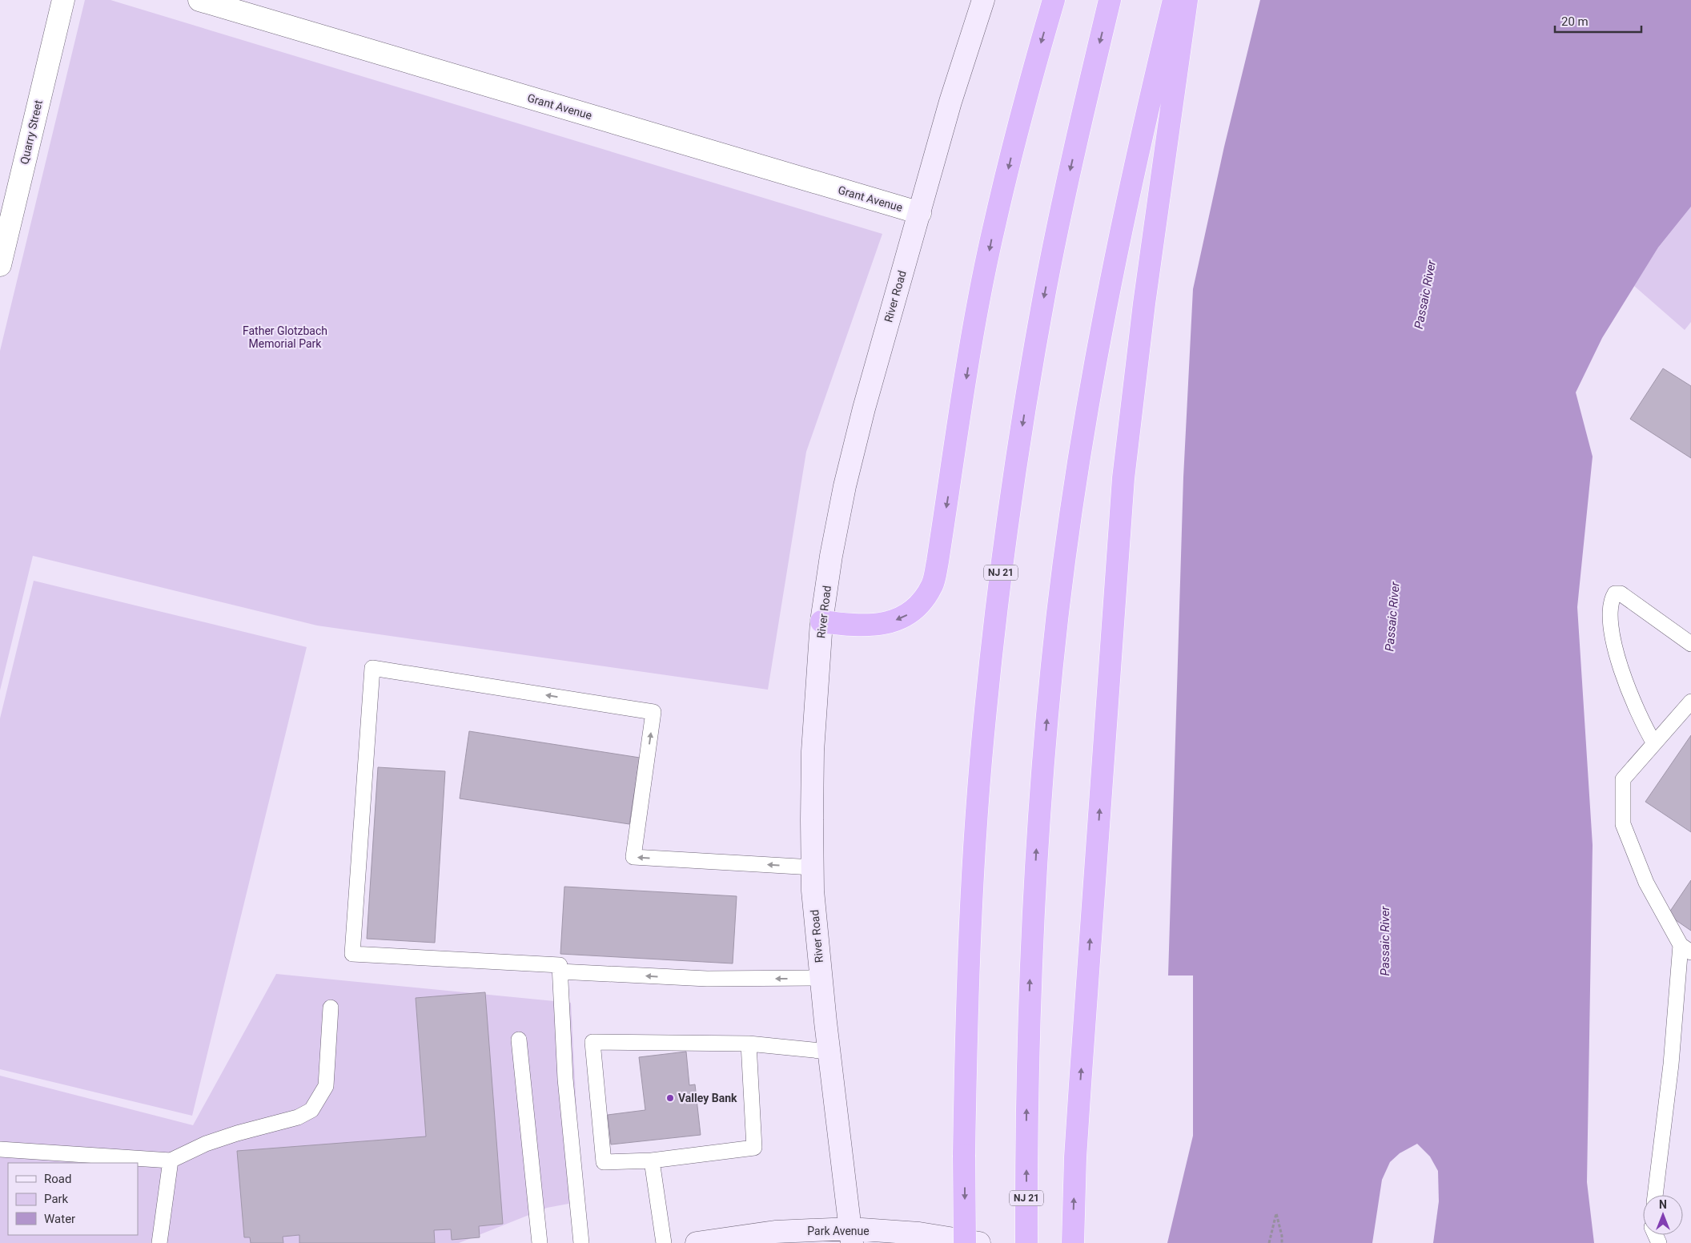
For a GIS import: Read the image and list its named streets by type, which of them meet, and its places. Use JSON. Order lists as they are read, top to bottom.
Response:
{
  "streets": {
    "highway": ["NJ 21"],
    "main road": ["River Road", "Park Avenue"],
    "street": ["Grant Avenue", "Quarry Street"]
  },
  "crossings": [
    ["Grant Avenue", "River Road"],
    ["River Road", "Park Avenue"]
  ],
  "water": ["Passaic River"],
  "parks": ["Father Glotzbach Memorial Park"],
  "places": ["Valley Bank"],
  "legend": ["Road", "Park", "Water"],
  "scale_bar": "20 m",
  "north": "top"
}
